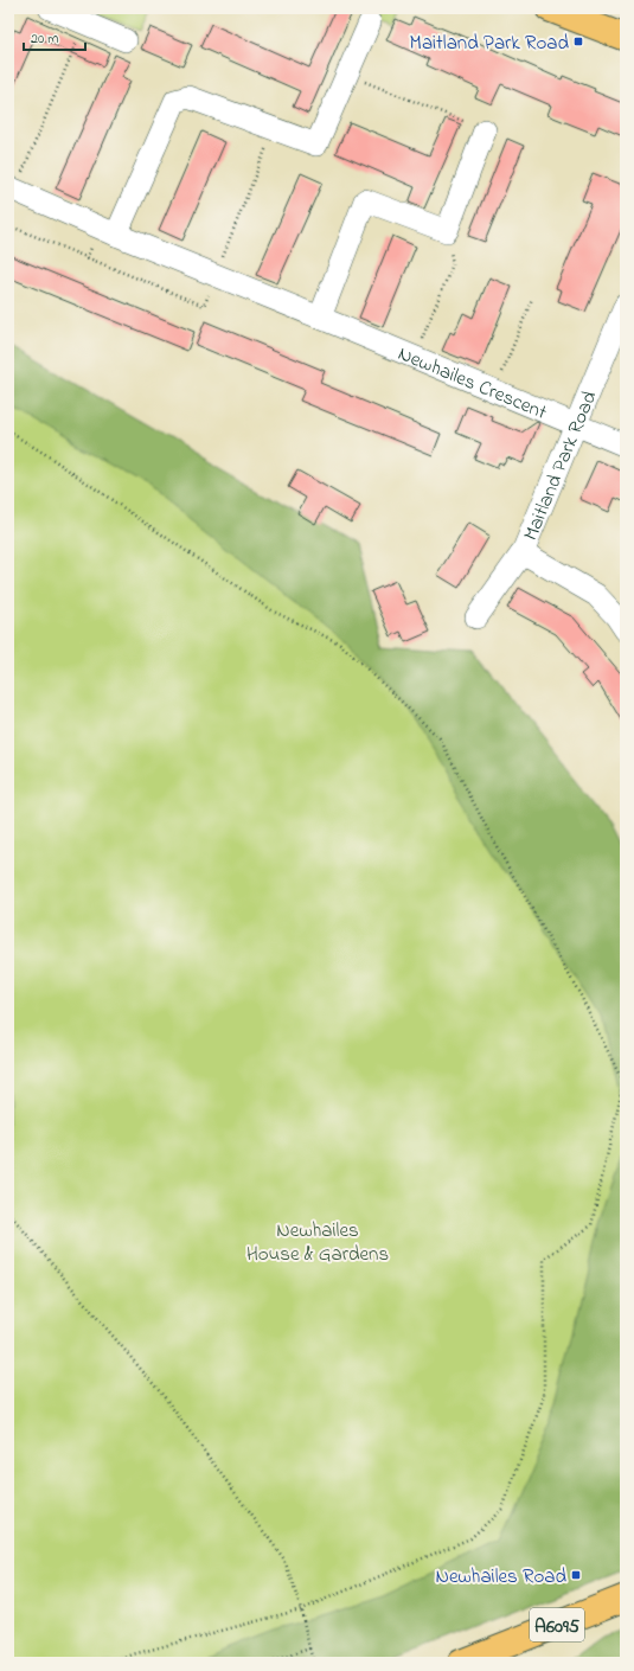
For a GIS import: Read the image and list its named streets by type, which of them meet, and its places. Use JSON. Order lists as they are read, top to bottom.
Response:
{
  "streets": {
    "main road": ["A6095"],
    "street": ["Newhailes Crescent", "Maitland Park Road"]
  },
  "crossings": [
    ["Newhailes Crescent", "Maitland Park Road"]
  ],
  "parks": ["Newhailes House & Gardens"],
  "places": {
    "transit": ["Maitland Park Road", "Newhailes Road"]
  },
  "scale_bar": "20 m"
}
